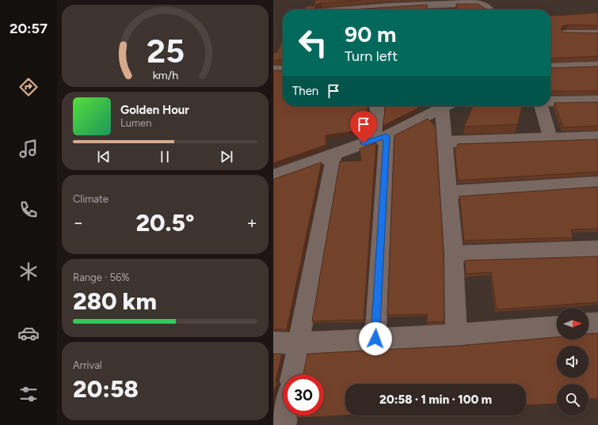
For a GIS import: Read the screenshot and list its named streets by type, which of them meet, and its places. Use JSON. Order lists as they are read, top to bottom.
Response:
{
  "north": "right",
  "page": {
    "tabs": "20:57",
    "turn": ["90 m", "Turn left"],
    "then": "Then",
    "song": ["Golden Hour", "Lumen"],
    "tile": [
      "Climate",
      ["Range · 56%", "280 km"],
      ["Arrival", "20:58"]
    ],
    "heat": ["−", "20.5°", "+"],
    "limit": "30",
    "trip": "20:58 · 1 min · 100 m",
    "gauge": ["25", "km/h"]
  }
}
